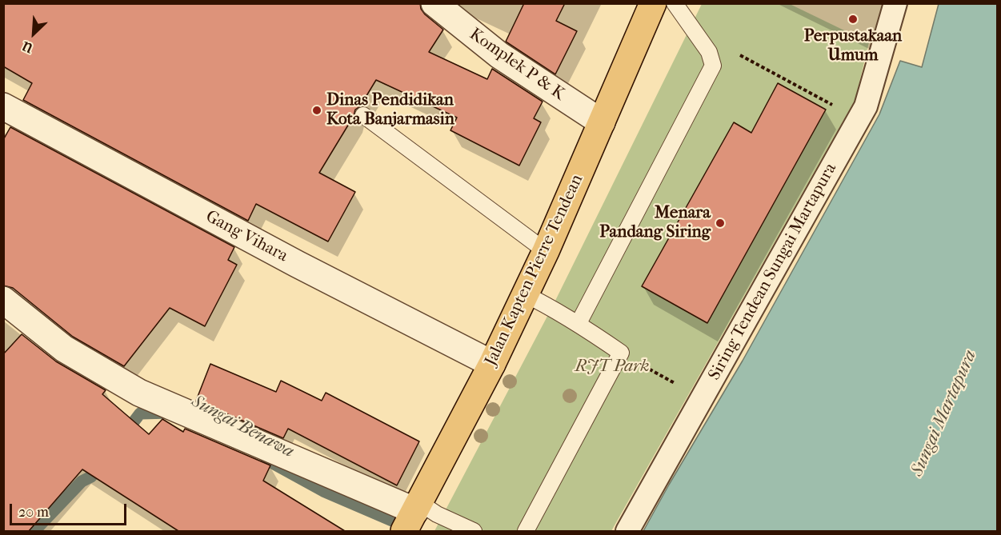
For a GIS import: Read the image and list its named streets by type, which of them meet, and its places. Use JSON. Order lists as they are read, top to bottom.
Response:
{
  "streets": {
    "main road": ["Jalan Kapten Pierre Tendean"],
    "street": ["Komplek P & K", "Gang Vihara", "Siring Tendean Sungai Martapura"]
  },
  "crossings": [
    ["Komplek P & K", "Jalan Kapten Pierre Tendean"],
    ["Gang Vihara", "Jalan Kapten Pierre Tendean"]
  ],
  "water": ["Sungai Martapura", "Sungai Benawa"],
  "parks": ["RJT Park"],
  "places": ["Perpustakaan Umum", "Dinas Pendidikan Kota Banjarmasin", "Menara Pandang Siring"],
  "scale_bar": "20 m",
  "north": "bottom left"
}
